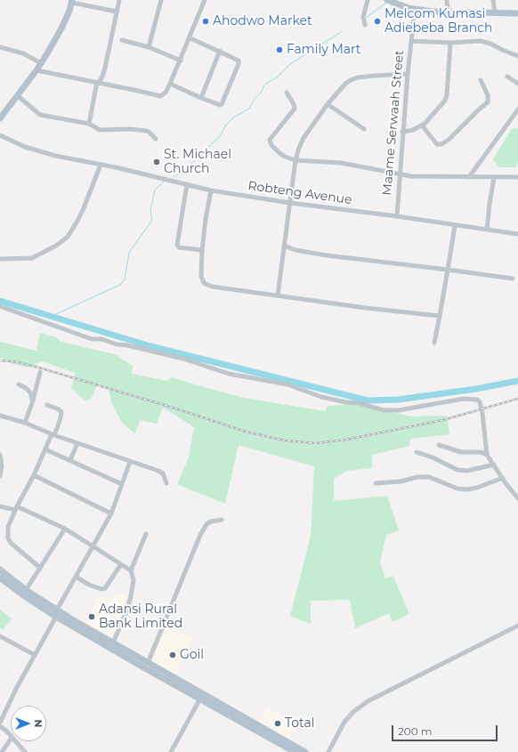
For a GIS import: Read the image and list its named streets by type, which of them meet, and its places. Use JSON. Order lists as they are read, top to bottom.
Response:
{
  "streets": {
    "street": ["Maame Serwaah Street", "Robteng Avenue"]
  },
  "crossings": [
    ["Maame Serwaah Street", "Robteng Avenue"]
  ],
  "places": [
    "Ahodwo Market",
    "Melcom Kumasi Adiebeba Branch",
    "Family Mart",
    "St. Michael Church",
    "Adansi Rural Bank Limited",
    "Goil",
    "Total"
  ],
  "scale_bar": "200 m",
  "north": "right"
}
